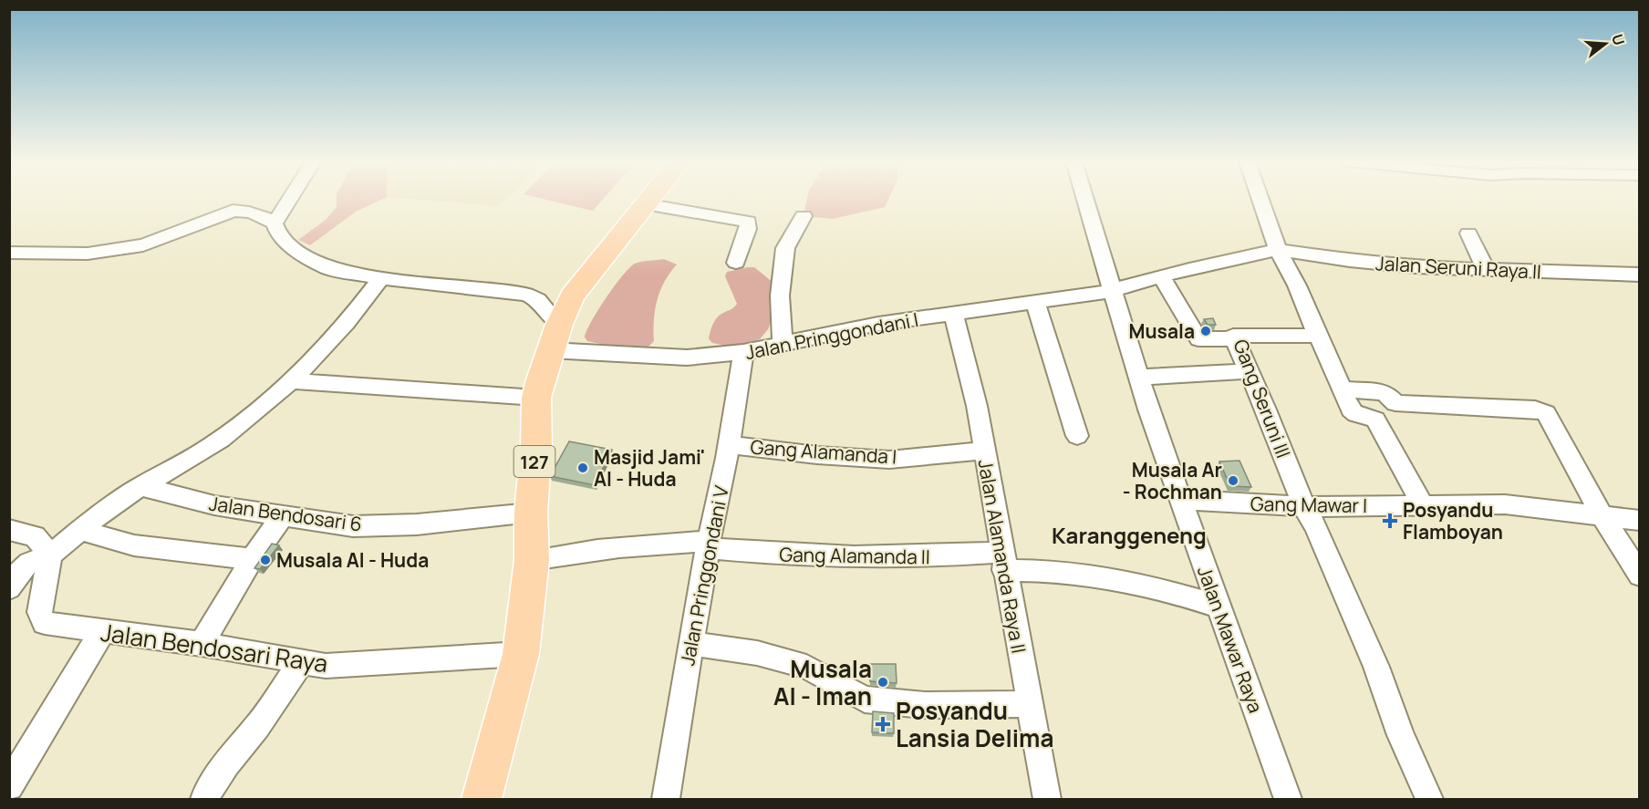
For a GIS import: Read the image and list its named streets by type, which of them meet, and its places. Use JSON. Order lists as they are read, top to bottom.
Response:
{
  "streets": {
    "main road": ["127"],
    "street": [
      "Jalan Seruni Raya II",
      "Jalan Pringgondani I",
      "Gang Seruni III",
      "Gang Alamanda I",
      "Gang Mawar I",
      "Jalan Bendosari 6",
      "Gang Alamanda II",
      "Jalan Alamanda Raya II",
      "Jalan Pringgondani V",
      "Jalan Mawar Raya",
      "Jalan Bendosari Raya"
    ]
  },
  "crossings": [
    ["Jalan Seruni Raya II", "Jalan Pringgondani I"],
    ["Jalan Seruni Raya II", "Jalan Mawar Raya"],
    ["Jalan Pringgondani I", "127"],
    ["Jalan Pringgondani I", "Jalan Alamanda Raya II"],
    ["Jalan Pringgondani I", "Jalan Pringgondani V"],
    ["Jalan Pringgondani I", "Jalan Mawar Raya"],
    ["Gang Seruni III", "Gang Mawar I"],
    ["Gang Alamanda I", "Jalan Alamanda Raya II"],
    ["Gang Alamanda I", "Jalan Pringgondani V"],
    ["127", "Jalan Bendosari 6"],
    ["127", "Gang Alamanda II"],
    ["127", "Jalan Bendosari Raya"],
    ["Gang Mawar I", "Jalan Mawar Raya"],
    ["Gang Alamanda II", "Jalan Alamanda Raya II"],
    ["Gang Alamanda II", "Jalan Pringgondani V"],
    ["Gang Alamanda II", "Jalan Mawar Raya"]
  ],
  "districts": ["Karanggeneng"],
  "places": {
    "other": [
      "Musala",
      "Masjid Jami' Al - Huda",
      "Musala Ar - Rochman",
      "Musala Al - Huda",
      "Musala Al - Iman"
    ],
    "health": ["Posyandu Flamboyan", "Posyandu Lansia Delima"]
  },
  "north": "right"
}
